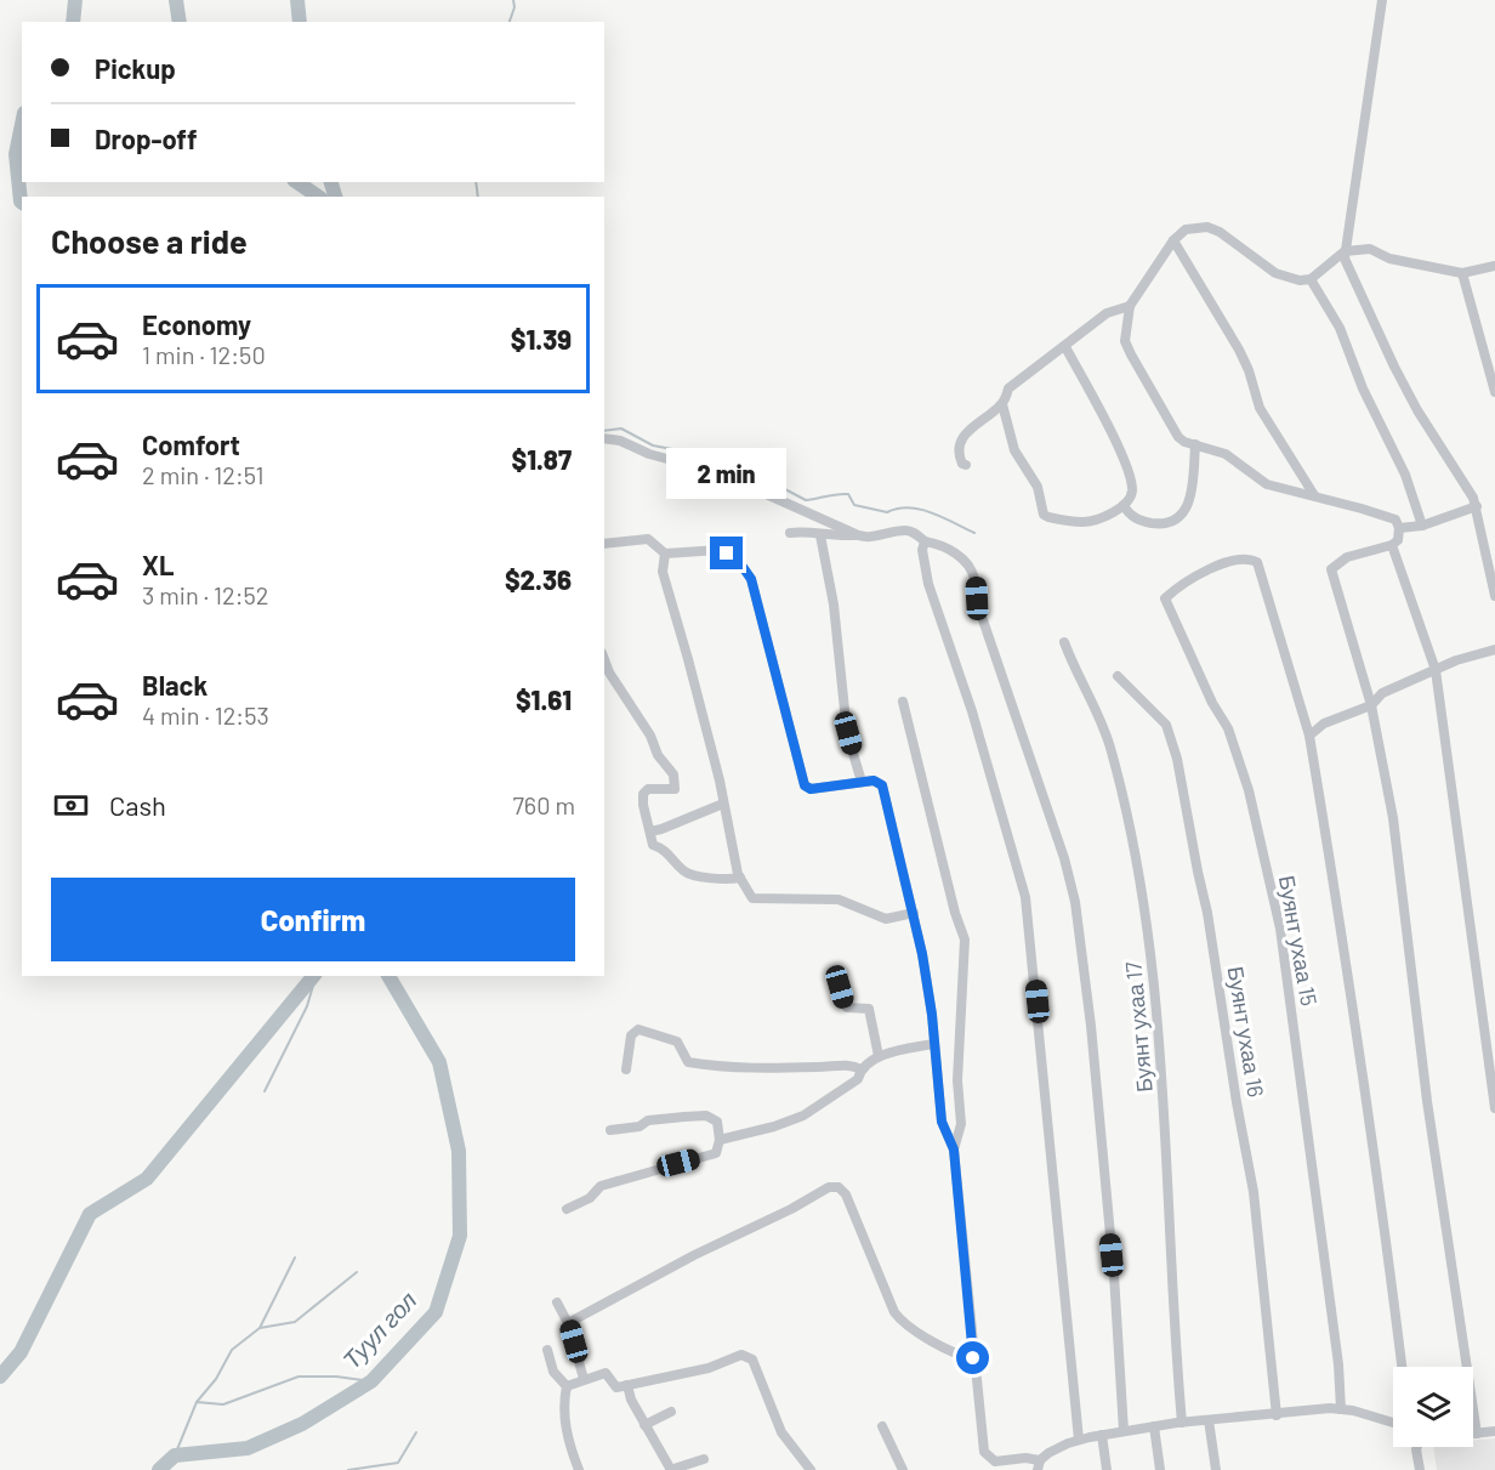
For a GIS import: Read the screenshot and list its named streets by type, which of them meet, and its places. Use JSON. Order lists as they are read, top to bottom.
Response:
{
  "streets": {
    "street": ["Буянт ухаа 15", "Буянт ухаа 17", "Буянт ухаа 16"]
  },
  "water": ["Туул гол"],
  "page": {
    "banner": ["Pickup", "Drop-off"],
    "heading": "Choose a ride",
    "list": [
      {
        "name": "Economy",
        "note": "1 min · 12:50",
        "value": "$1.39"
      },
      {
        "name": "Comfort",
        "note": "2 min · 12:51",
        "value": "$1.87"
      },
      {
        "name": "XL",
        "note": "3 min · 12:52",
        "value": "$2.36"
      },
      {
        "name": "Black",
        "note": "4 min · 12:53",
        "value": "$1.61"
      }
    ],
    "bubble": "2 min",
    "pay": ["Cash", "760 m"],
    "buttons": "Confirm"
  }
}
